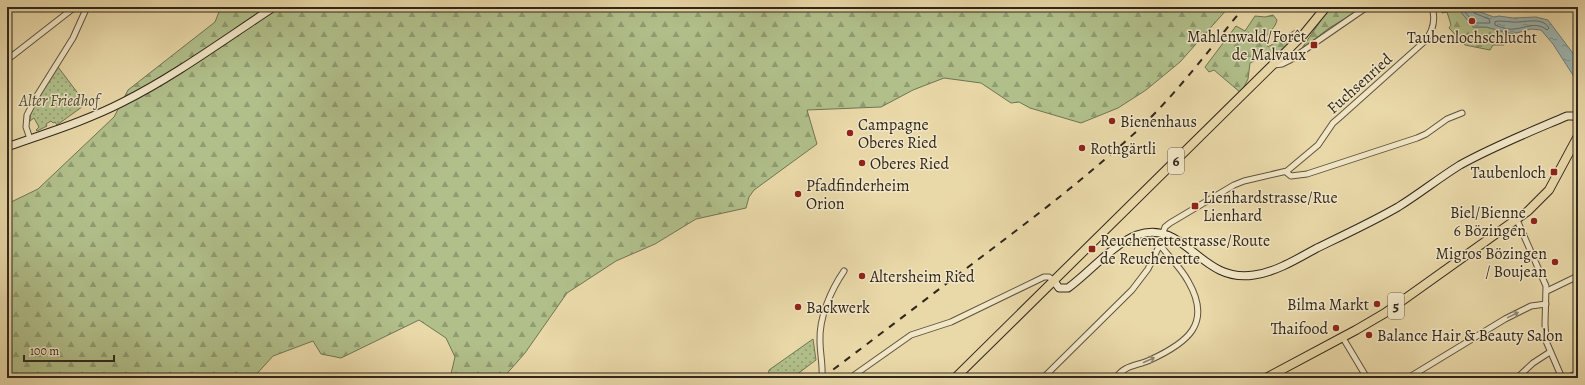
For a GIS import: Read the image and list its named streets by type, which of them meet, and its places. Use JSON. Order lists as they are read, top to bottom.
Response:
{
  "streets": {
    "main road": ["6", "5"],
    "street": ["Fuchsenried"]
  },
  "parks": ["Alter Friedhof"],
  "places": {
    "other": [
      "Taubenlochschlucht",
      "Bienenhaus",
      "Campagne Oberes Ried",
      "Rothgärtli",
      "Oberes Ried",
      "Pfadfinderheim Orion",
      "Biel/Bienne 6 Bözingen",
      "Migros Bözingen / Boujean",
      "Altersheim Ried",
      "Bilma Markt",
      "Backwerk",
      "Thaifood",
      "Balance Hair & Beauty Salon"
    ],
    "transit": [
      "Mahlenwald/Forêt de Malvaux",
      "Taubenloch",
      "Lienhardstrasse/Rue Lienhard",
      "Reuchenettestrasse/Route de Reuchenette"
    ]
  },
  "scale_bar": "100 m"
}
